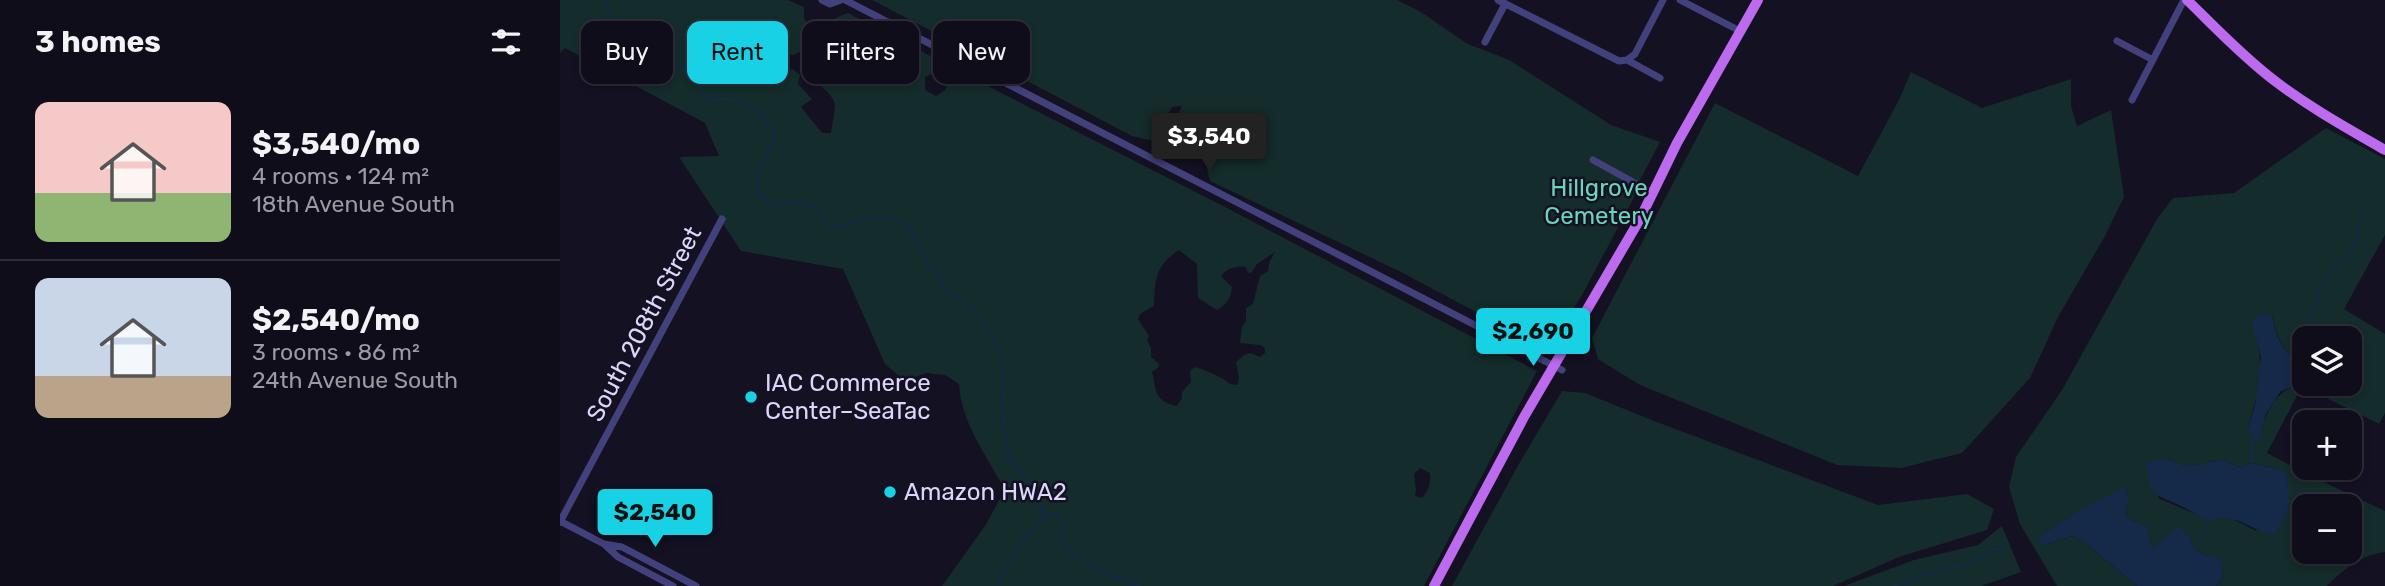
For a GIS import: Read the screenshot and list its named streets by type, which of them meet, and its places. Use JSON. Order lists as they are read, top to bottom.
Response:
{
  "streets": {
    "street": ["South 208th Street"]
  },
  "parks": ["Hillgrove Cemetery"],
  "places": ["IAC Commerce Center–SeaTac", "Amazon HWA2"],
  "page": {
    "heading": "3 homes",
    "chip": [
      "Buy",
      "Rent",
      "Filters",
      "New"
    ],
    "list": [
      {
        "name": "$3,540/mo",
        "note": "4 rooms · 124 m² · 18th Avenue South"
      },
      {
        "name": "$2,540/mo",
        "note": "3 rooms · 86 m² · 24th Avenue South"
      }
    ],
    "price": ["$3,540", "$2,690", "$2,540"],
    "map_buttons": ["+", "−"]
  }
}
